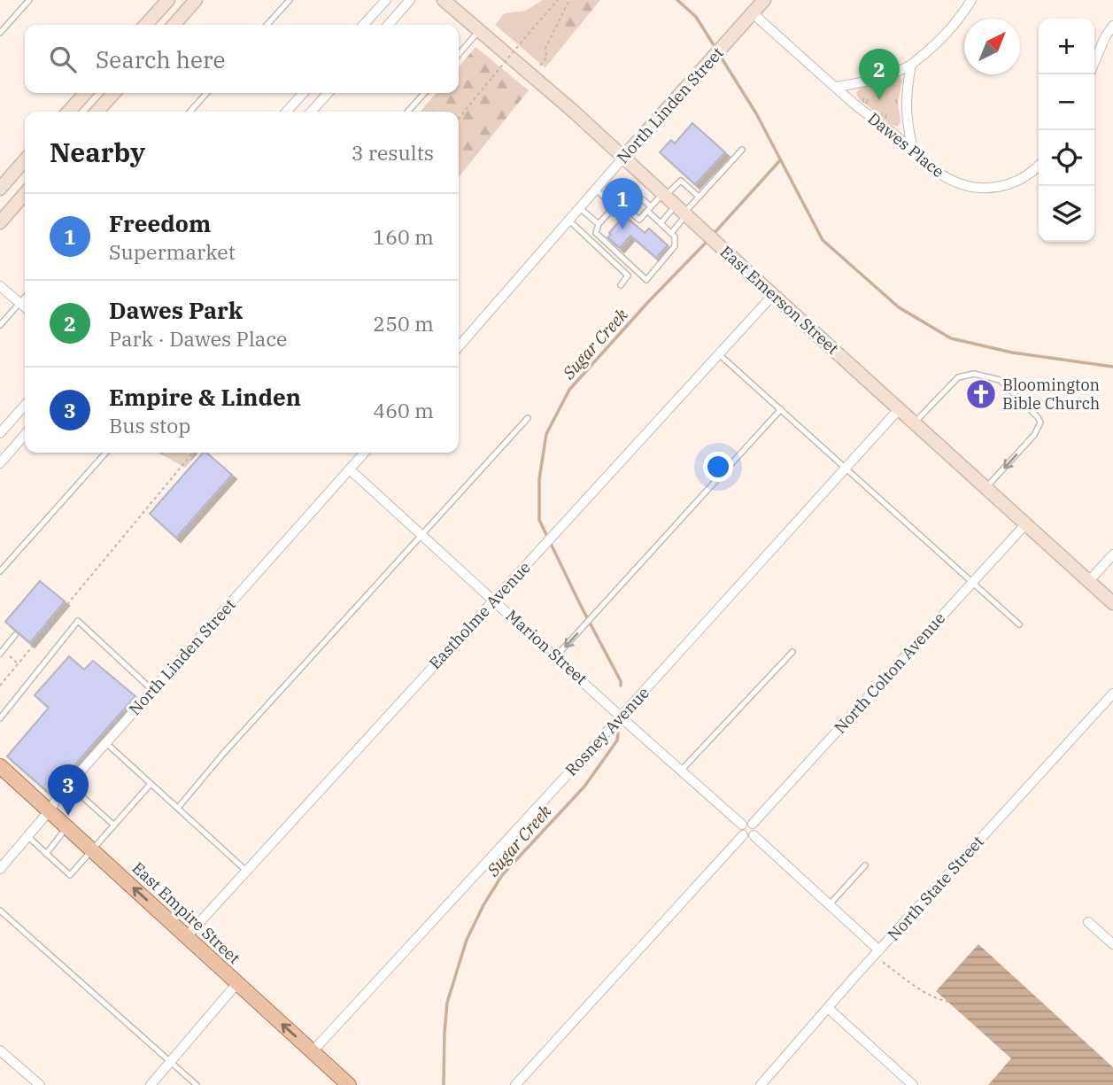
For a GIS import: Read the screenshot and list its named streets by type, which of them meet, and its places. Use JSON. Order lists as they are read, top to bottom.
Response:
{
  "streets": {
    "main road": ["North Linden Street", "East Emerson Street", "East Empire Street"],
    "street": [
      "Dawes Place",
      "Eastholme Avenue",
      "Marion Street",
      "North Colton Avenue",
      "Rosney Avenue",
      "North State Street"
    ]
  },
  "crossings": [
    ["North Linden Street", "Dawes Place"],
    ["North Linden Street", "East Emerson Street"],
    ["North Linden Street", "Marion Street"],
    ["North Linden Street", "East Empire Street"],
    ["East Emerson Street", "Eastholme Avenue"],
    ["East Emerson Street", "North Colton Avenue"],
    ["East Emerson Street", "Rosney Avenue"],
    ["Eastholme Avenue", "Marion Street"],
    ["Eastholme Avenue", "East Empire Street"],
    ["Marion Street", "North Colton Avenue"],
    ["Marion Street", "Rosney Avenue"],
    ["Rosney Avenue", "East Empire Street"]
  ],
  "one_way": ["East Empire Street"],
  "water": ["Sugar Creek"],
  "places": {
    "church": ["Bloomington Bible Church"]
  },
  "north": "top right",
  "page": {
    "map_buttons": ["+", "−"],
    "search": "Search here",
    "pins": ["2", "1", "3"],
    "heading": ["Nearby", "3 results"],
    "list": [
      {
        "mark": "1",
        "name": "Freedom",
        "note": "Supermarket",
        "value": "160 m"
      },
      {
        "mark": "2",
        "name": "Dawes Park",
        "note": "Park · Dawes Place",
        "value": "250 m"
      },
      {
        "mark": "3",
        "name": "Empire & Linden",
        "note": "Bus stop",
        "value": "460 m"
      }
    ]
  }
}
